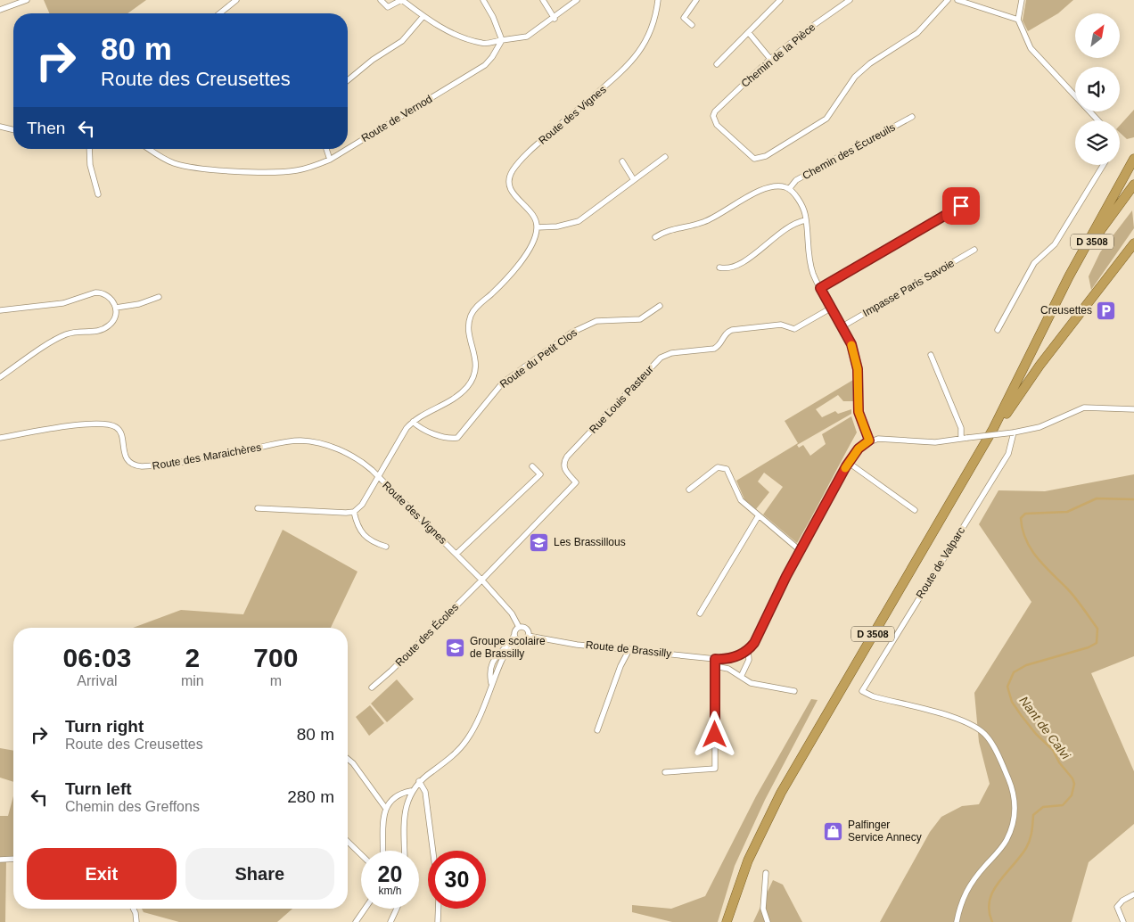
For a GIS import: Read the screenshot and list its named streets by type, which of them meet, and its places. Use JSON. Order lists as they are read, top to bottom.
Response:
{
  "streets": {
    "highway": ["D 3508"],
    "street": [
      "Chemin de la Pièce",
      "Route des Vignes",
      "Route de Vernod",
      "Chemin des Écureuils",
      "Impasse Paris Savoie",
      "Route du Petit Clos",
      "Rue Louis Pasteur",
      "Route des Maraichères",
      "Route de Valparc",
      "Route des Écoles",
      "Route de Brassilly"
    ]
  },
  "crossings": [
    ["Route des Vignes", "Route du Petit Clos"],
    ["Route des Vignes", "Rue Louis Pasteur"],
    ["Route des Vignes", "Route des Maraichères"],
    ["Route des Vignes", "Route des Écoles"],
    ["Route des Vignes", "Route de Brassilly"],
    ["Rue Louis Pasteur", "Route des Écoles"]
  ],
  "water": ["Nant de Calvi"],
  "places": {
    "parking": ["Creusettes"],
    "school or university": ["Les Brassillous", "Groupe scolaire de Brassilly"],
    "shop": ["Palfinger Service Annecy"]
  },
  "north": "top right",
  "page": {
    "turn": ["80 m", "Route des Creusettes"],
    "then": "Then",
    "eta": [
      "06:03",
      "Arrival",
      "2",
      "min",
      "700",
      "m"
    ],
    "list": [
      {
        "name": "Turn right",
        "note": "Route des Creusettes",
        "value": "80 m"
      },
      {
        "name": "Turn left",
        "note": "Chemin des Greffons",
        "value": "280 m"
      }
    ],
    "buttons": ["Exit", "Share"],
    "speed": "20 km/h",
    "limit": "30"
  }
}
